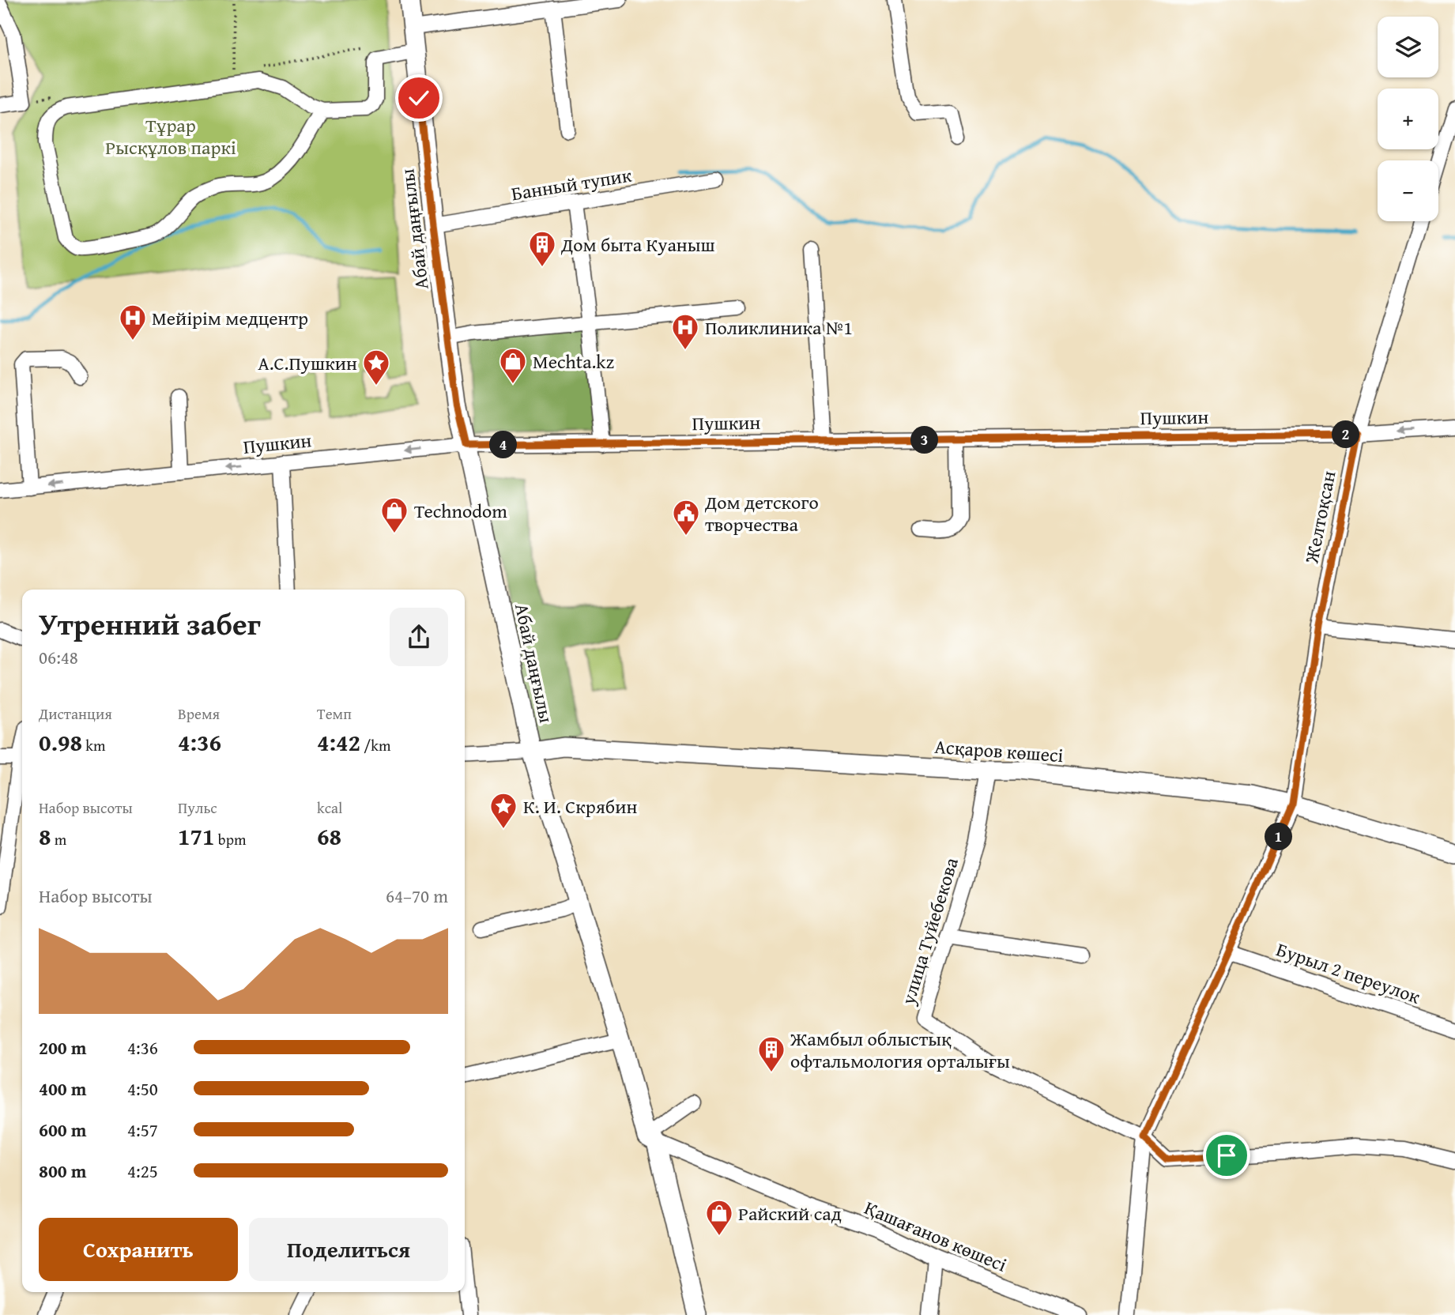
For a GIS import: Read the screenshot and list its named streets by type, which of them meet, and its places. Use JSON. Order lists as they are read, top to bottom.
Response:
{
  "streets": {
    "main road": ["Абай даңғылы", "Асқаров көшесі"],
    "street": [
      "Банный тупик",
      "Пушкин",
      "Желтоқсан",
      "улица Туйебекова",
      "Бурыл 2 переулок",
      "Қашағанов көшесі"
    ]
  },
  "crossings": [
    ["Банный тупик", "Абай даңғылы"],
    ["Абай даңғылы", "Пушкин"],
    ["Абай даңғылы", "Асқаров көшесі"],
    ["Абай даңғылы", "Қашағанов көшесі"],
    ["Пушкин", "Желтоқсан"],
    ["Желтоқсан", "Асқаров көшесі"],
    ["Асқаров көшесі", "улица Туйебекова"]
  ],
  "one_way": ["Пушкин"],
  "parks": ["Тұрар Рысқұлов паркі"],
  "places": {
    "building": ["Дом быта Куаныш", "Жамбыл облыстық офтальмология орталығы"],
    "hospital": ["Мейірім медцентр", "Поликлиника №1"],
    "shop": ["Mechta.kz", "Technodom", "Райский сад"],
    "place": ["А.С.Пушкин", "К. И. Скрябин"],
    "public building": ["Дом детского творчества"]
  },
  "page": {
    "map_buttons": ["+", "−"],
    "pins": [
      "2",
      "3",
      "4",
      "1"
    ],
    "heading": ["Утренний забег", "06:48"],
    "stats": [
      ["Дистанция", "0.98 km"],
      ["Время", "4:36"],
      ["Темп", "4:42 /km"],
      ["Набор высоты", "8 m"],
      ["Пульс", "171 bpm"],
      ["kcal", "68"]
    ],
    "chart": ["Набор высоты", "64–70 m"],
    "list": [
      {
        "name": "200 m",
        "note": "4:36"
      },
      {
        "name": "400 m",
        "note": "4:50"
      },
      {
        "name": "600 m",
        "note": "4:57"
      },
      {
        "name": "800 m",
        "note": "4:25"
      }
    ],
    "buttons": ["Сохранить", "Поделиться"]
  }
}
